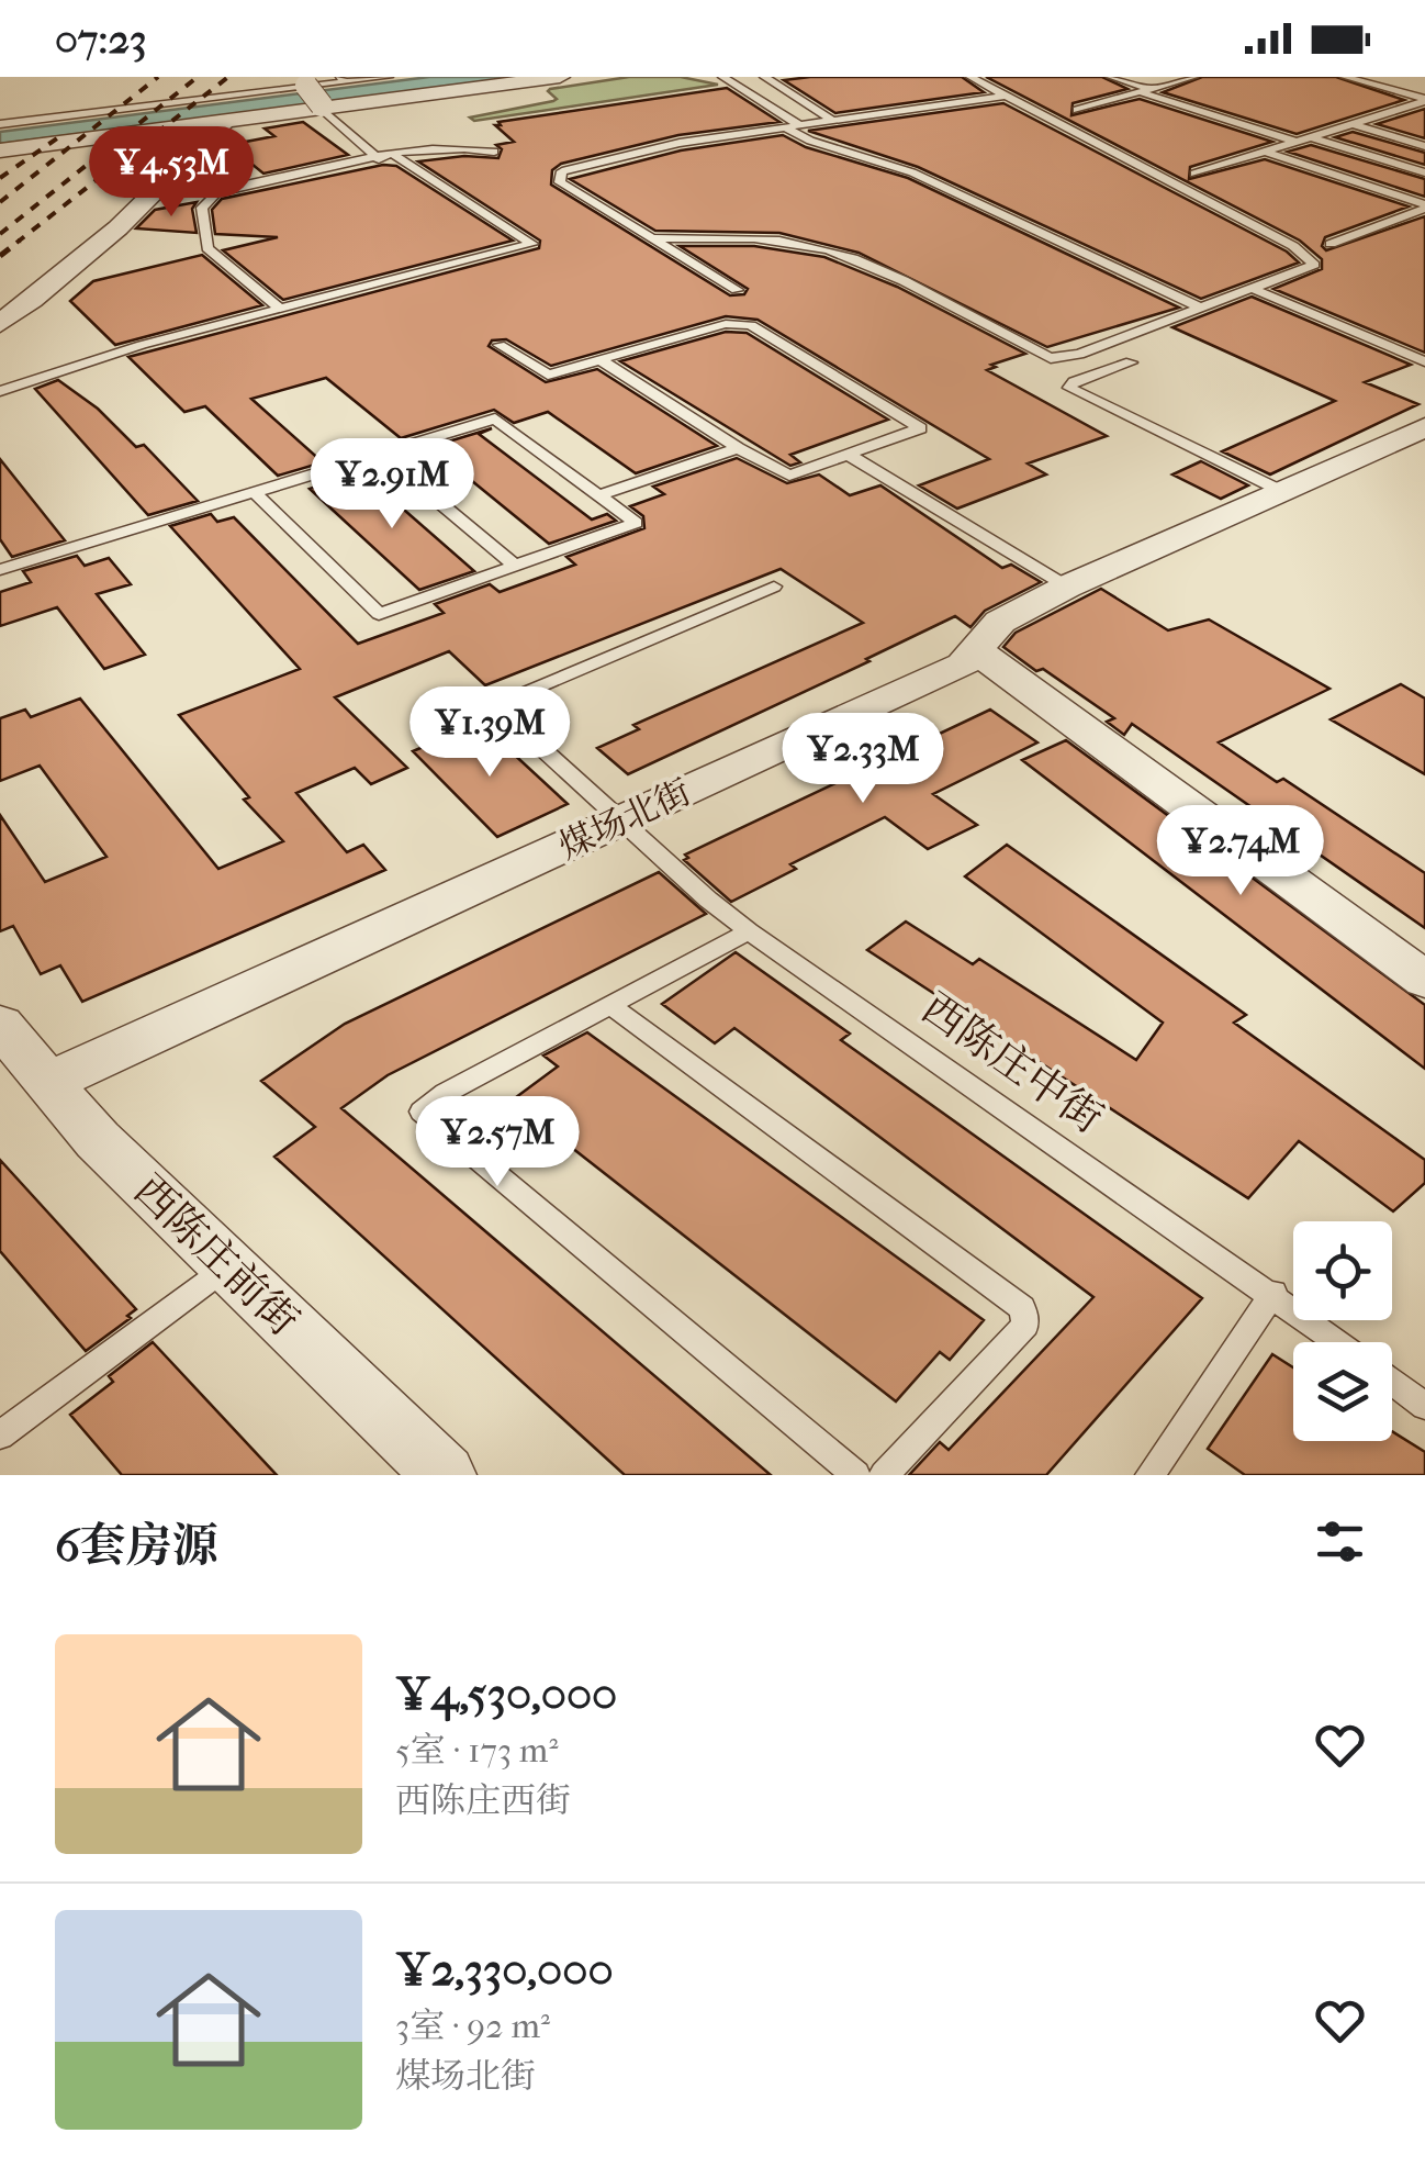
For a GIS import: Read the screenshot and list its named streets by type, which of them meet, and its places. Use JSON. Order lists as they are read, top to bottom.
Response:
{
  "streets": {
    "street": ["煤场北街", "西陈庄前街"],
    "lane": ["西陈庄中街"]
  },
  "crossings": [
    ["煤场北街", "西陈庄中街"],
    ["煤场北街", "西陈庄前街"]
  ],
  "page": {
    "status": "07:23",
    "price": [
      "¥4.53M",
      "¥2.91M",
      "¥1.39M",
      "¥2.33M",
      "¥2.74M",
      "¥2.57M"
    ],
    "heading": "6套房源",
    "list": [
      {
        "name": "¥4,530,000",
        "note": "5室 · 173 m² · 西陈庄西街"
      },
      {
        "name": "¥2,330,000",
        "note": "3室 · 92 m² · 煤场北街"
      }
    ]
  }
}
